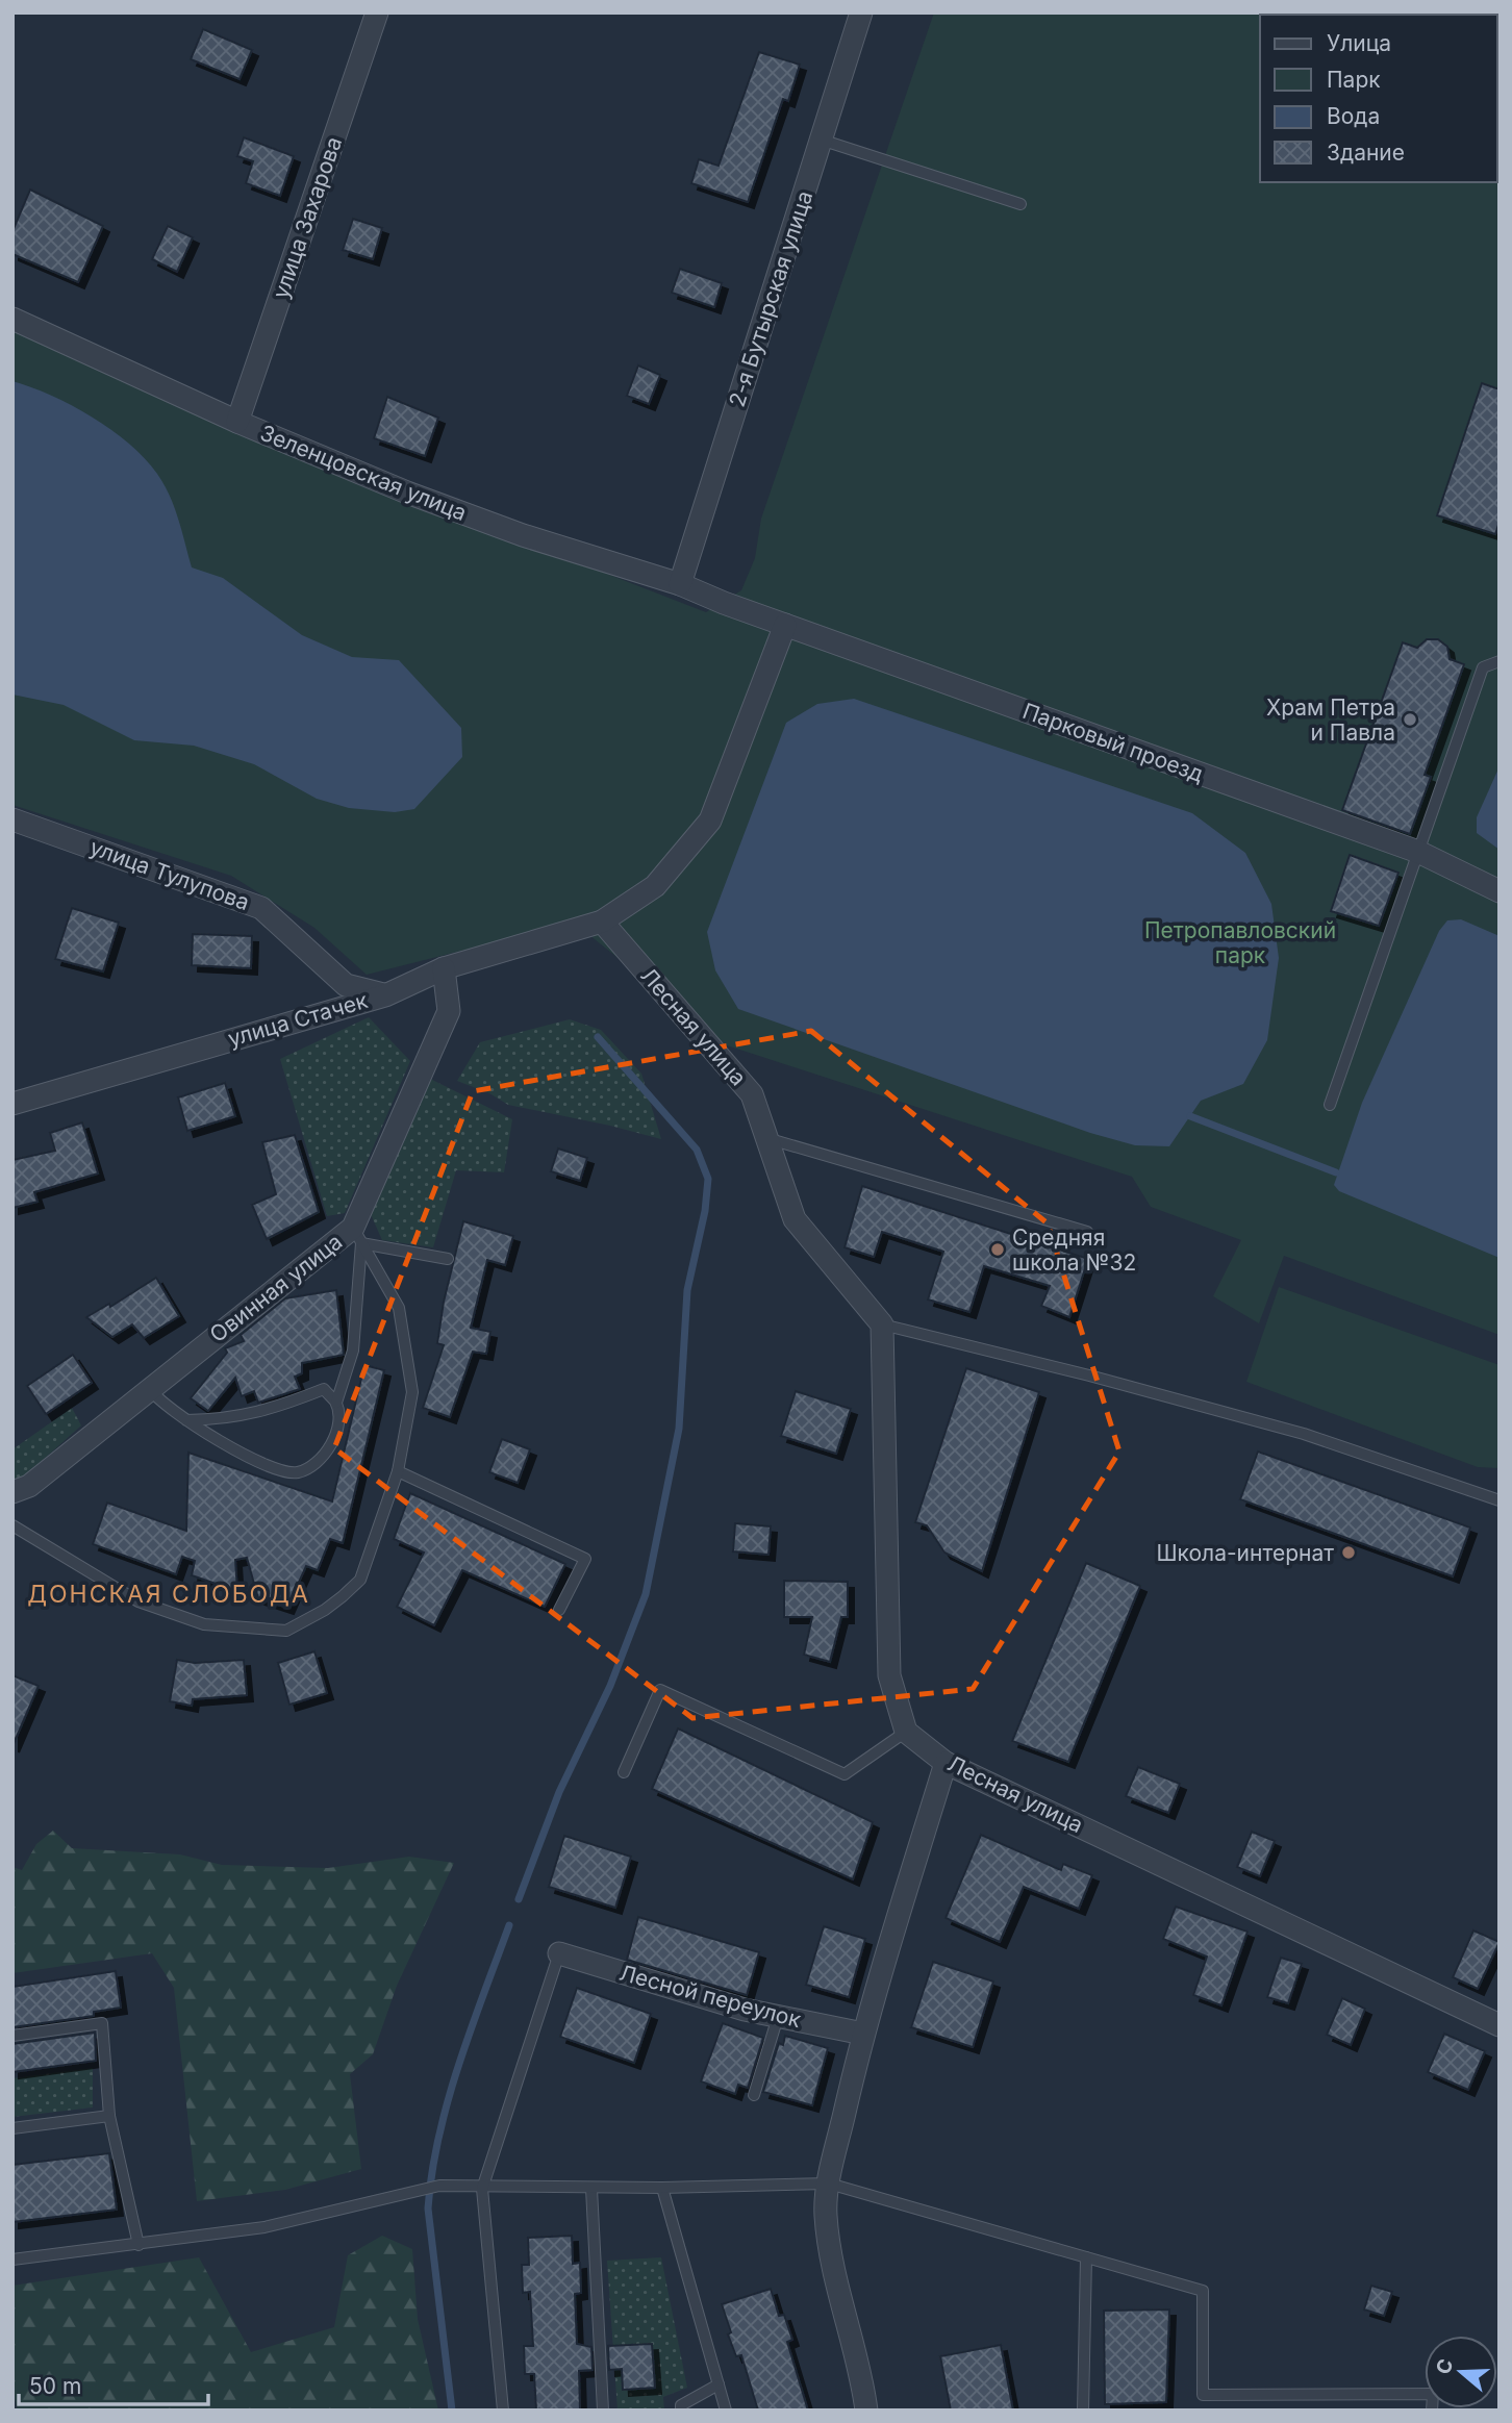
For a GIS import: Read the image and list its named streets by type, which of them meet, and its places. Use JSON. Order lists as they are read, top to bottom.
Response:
{
  "streets": {
    "street": [
      "улица Захарова",
      "2-я Бутырская улица",
      "Зеленцовская улица",
      "Парковый проезд",
      "улица Тулупова",
      "улица Стачек",
      "Лесная улица",
      "Овинная улица",
      "Лесной переулок"
    ]
  },
  "crossings": [
    ["улица Захарова", "Зеленцовская улица"],
    ["2-я Бутырская улица", "Зеленцовская улица"],
    ["Зеленцовская улица", "Парковый проезд"],
    ["Парковый проезд", "улица Стачек"],
    ["улица Тулупова", "улица Стачек"],
    ["улица Стачек", "Лесная улица"],
    ["улица Стачек", "Овинная улица"]
  ],
  "districts": ["ДОНСКАЯ СЛОБОДА"],
  "parks": ["Петропавловский парк"],
  "places": ["Храм Петра и Павла", "Средняя школа №32", "Школа-интернат"],
  "legend": [
    "Улица",
    "Парк",
    "Вода",
    "Здание"
  ],
  "scale_bar": "50 m",
  "north": "left"
}
